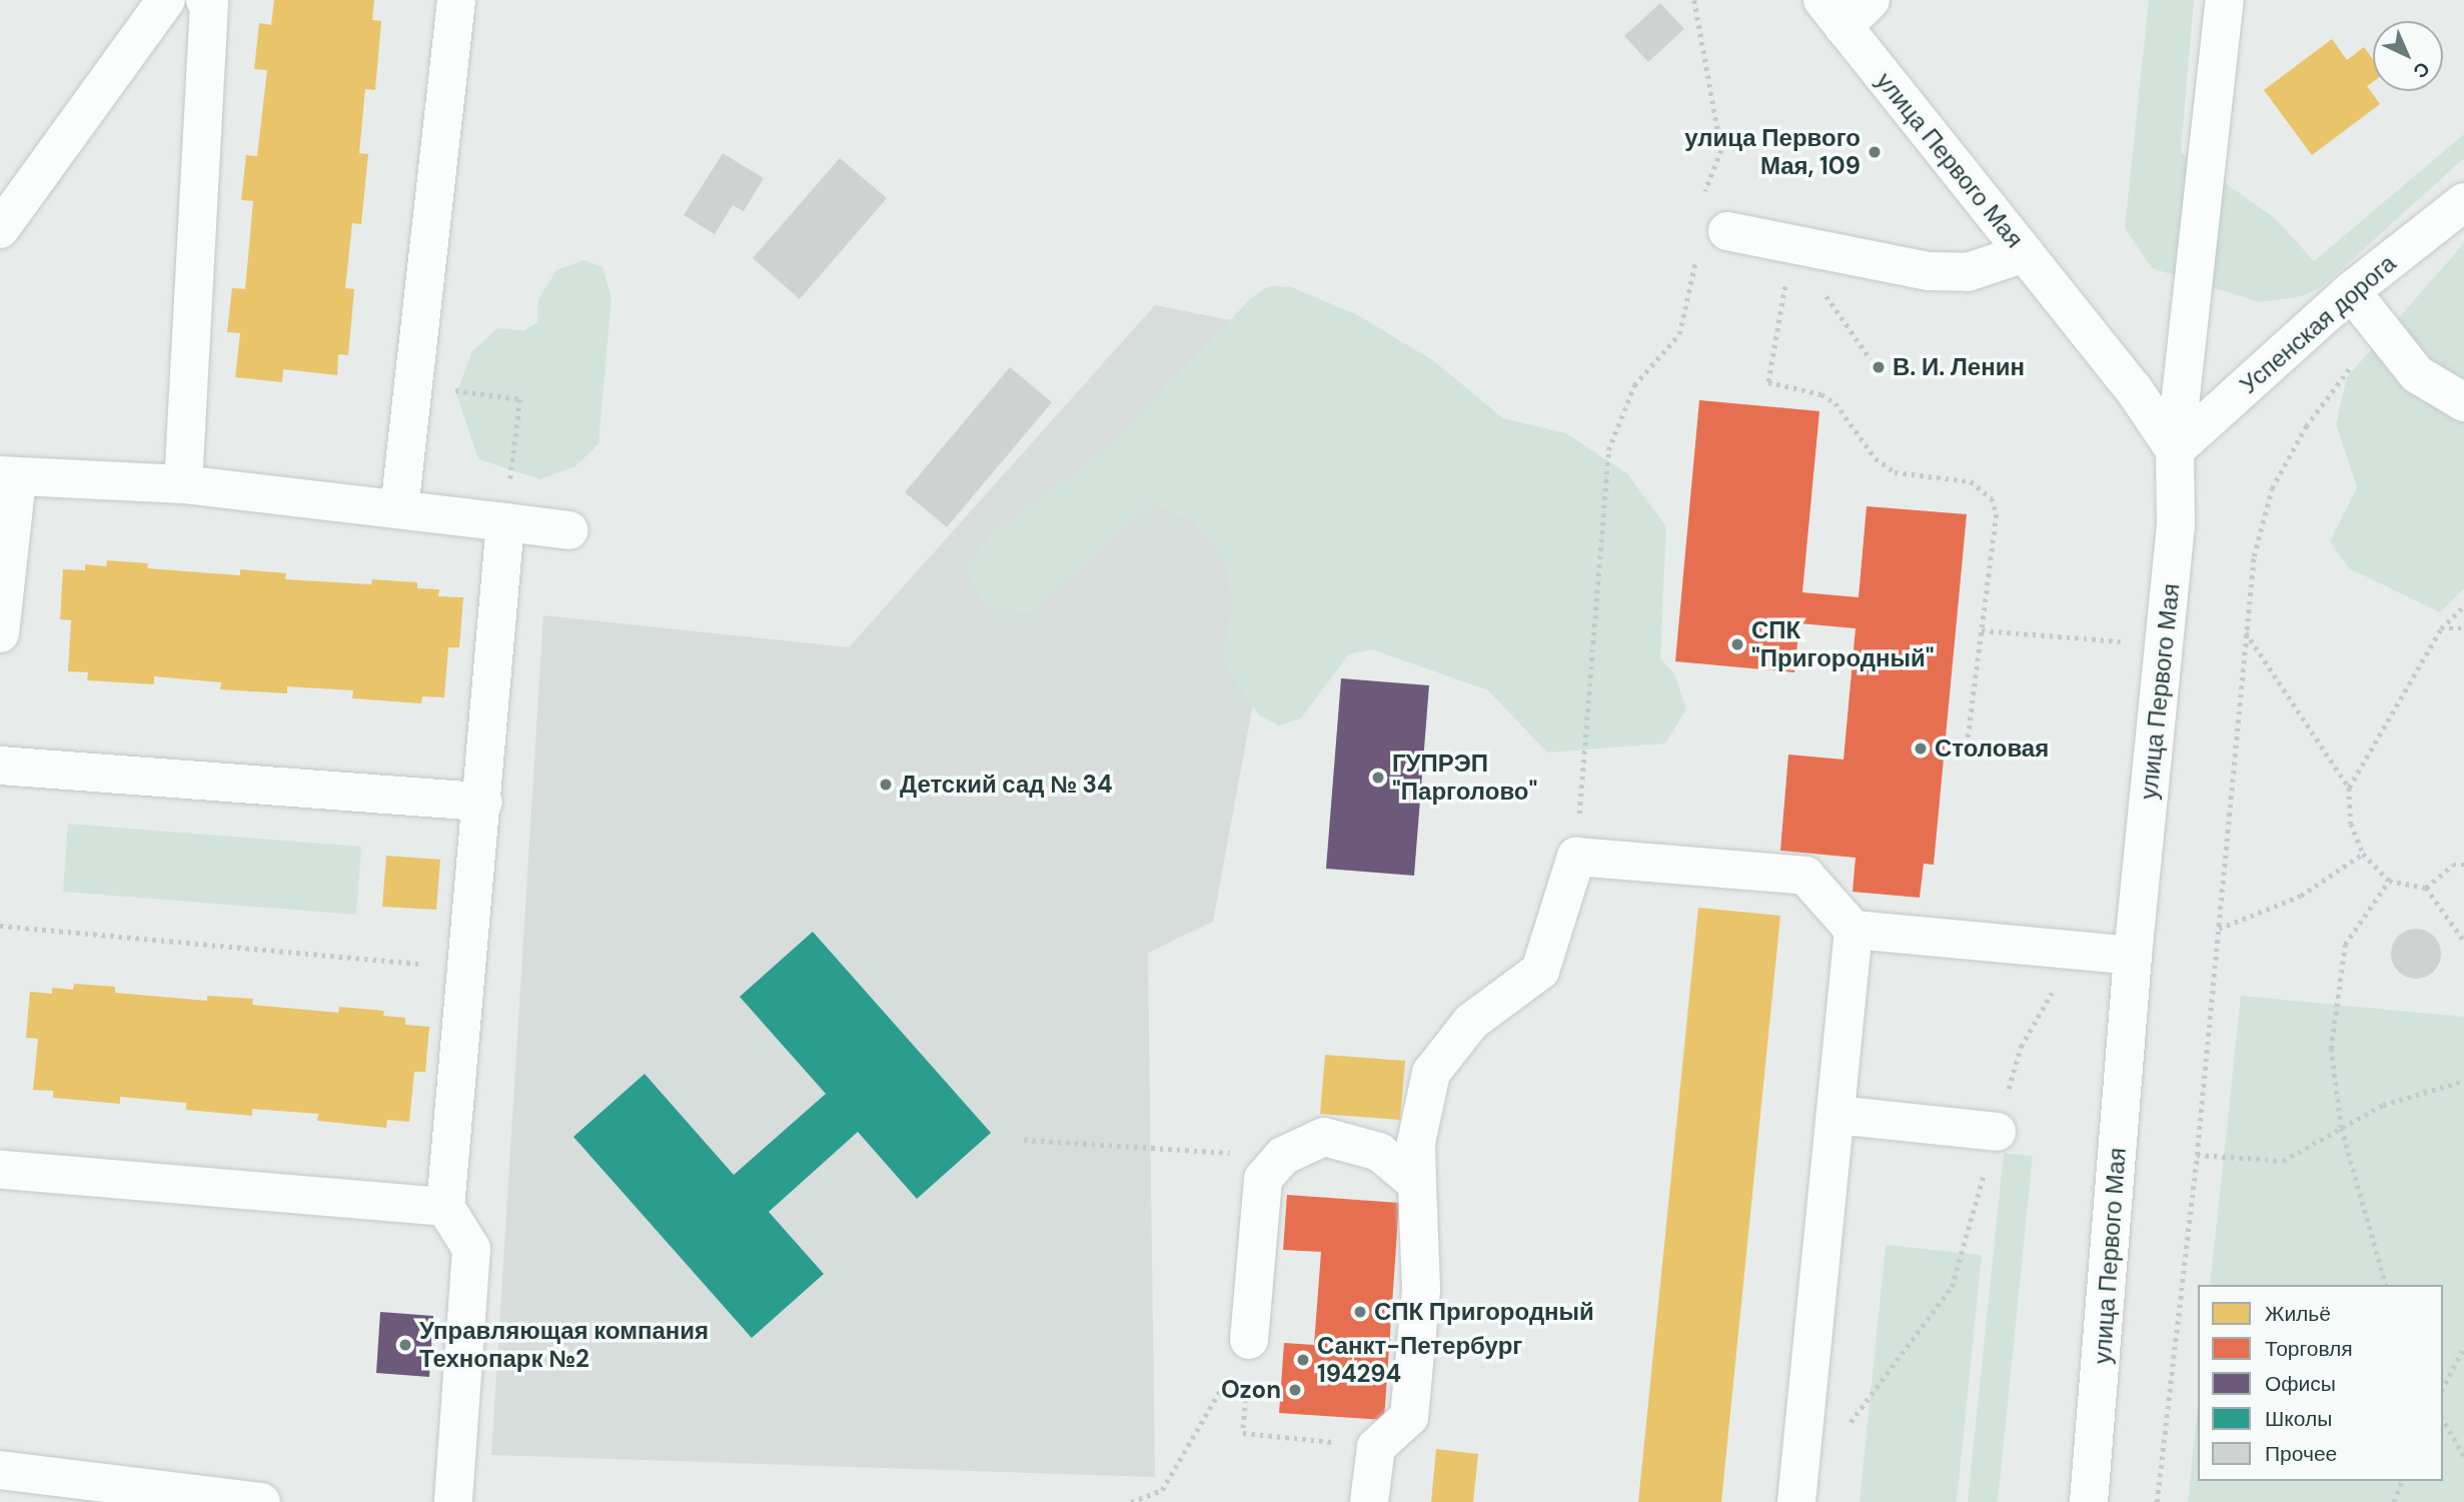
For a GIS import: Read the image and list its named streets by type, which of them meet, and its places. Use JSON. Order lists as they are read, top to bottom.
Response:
{
  "streets": {
    "street": ["улица Первого Мая", "Успенская дорога"]
  },
  "crossings": [
    ["улица Первого Мая", "Успенская дорога"]
  ],
  "places": [
    "улица Первого Мая, 109",
    "В. И. Ленин",
    "СПК \"Пригородный\"",
    "Столовая",
    "ГУПРЭП \"Парголово\"",
    "Детский сад № 34",
    "СПК Пригородный",
    "Управляющая компания Технопарк №2",
    "Санкт-Петербург 194294",
    "Ozon"
  ],
  "legend": [
    "Жильё",
    "Торговля",
    "Офисы",
    "Школы",
    "Прочее"
  ],
  "north": "bottom right"
}
